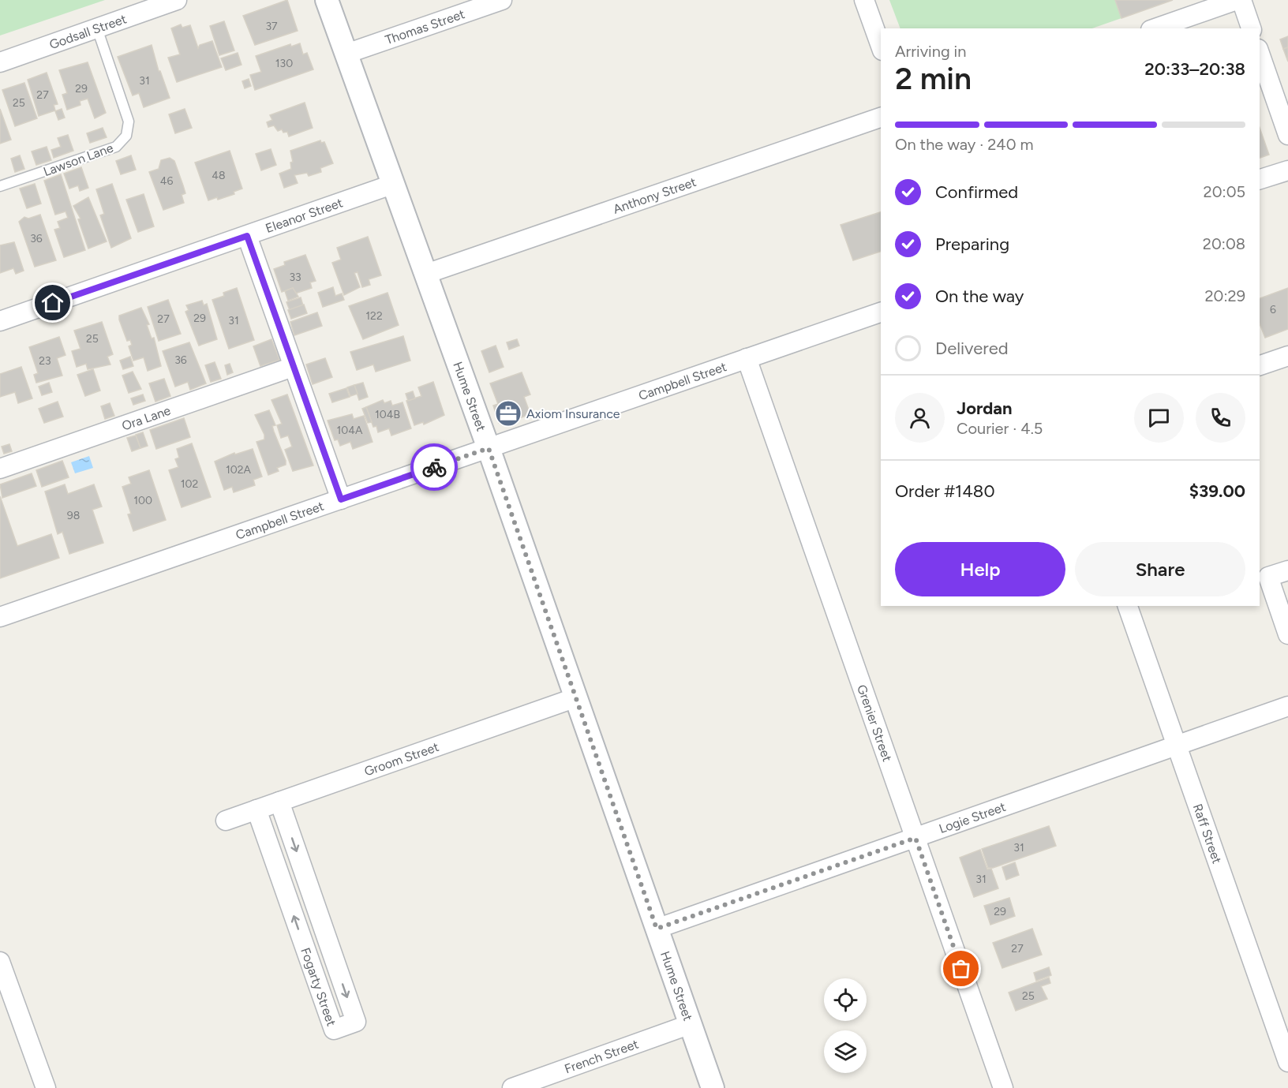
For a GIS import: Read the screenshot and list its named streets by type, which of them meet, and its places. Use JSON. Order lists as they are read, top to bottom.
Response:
{
  "streets": {
    "street": [
      "Thomas Street",
      "Godsall Street",
      "Anthony Street",
      "Eleanor Street",
      "Campbell Street",
      "Hume Street",
      "Ora Lane",
      "Grenier Street",
      "Groom Street",
      "Logie Street",
      "Raff Street",
      "Fogarty Street",
      "French Street"
    ],
    "lane": ["Lawson Lane"]
  },
  "crossings": [
    ["Thomas Street", "Hume Street"],
    ["Godsall Street", "Lawson Lane"],
    ["Anthony Street", "Hume Street"],
    ["Eleanor Street", "Hume Street"],
    ["Campbell Street", "Hume Street"],
    ["Campbell Street", "Grenier Street"],
    ["Hume Street", "Groom Street"],
    ["Hume Street", "Logie Street"],
    ["Hume Street", "French Street"],
    ["Grenier Street", "Logie Street"],
    ["Groom Street", "Fogarty Street"],
    ["Logie Street", "Raff Street"]
  ],
  "places": {
    "office": ["Axiom Insurance"]
  },
  "house_numbers": [
    "37",
    "130",
    "31",
    "29",
    "27",
    "25",
    "48",
    "46",
    "36",
    "33",
    "6",
    "122",
    "29",
    "27",
    "31",
    "25",
    "36",
    "23",
    "104B",
    "104A",
    "102A",
    "102",
    "100",
    "98",
    "31",
    "31",
    "29",
    "27",
    "25"
  ],
  "page": {
    "heading": ["2 min", "Arriving in", "20:33–20:38"],
    "panel": [
      "Jordan",
      "Courier · 4.5",
      "Order #1480",
      "$39.00"
    ],
    "bar": "On the way · 240 m",
    "list": [
      ["Confirmed", "20:05"],
      ["Preparing", "20:08"],
      ["On the way", "20:29"],
      "Delivered"
    ],
    "buttons": ["Help", "Share"]
  }
}
